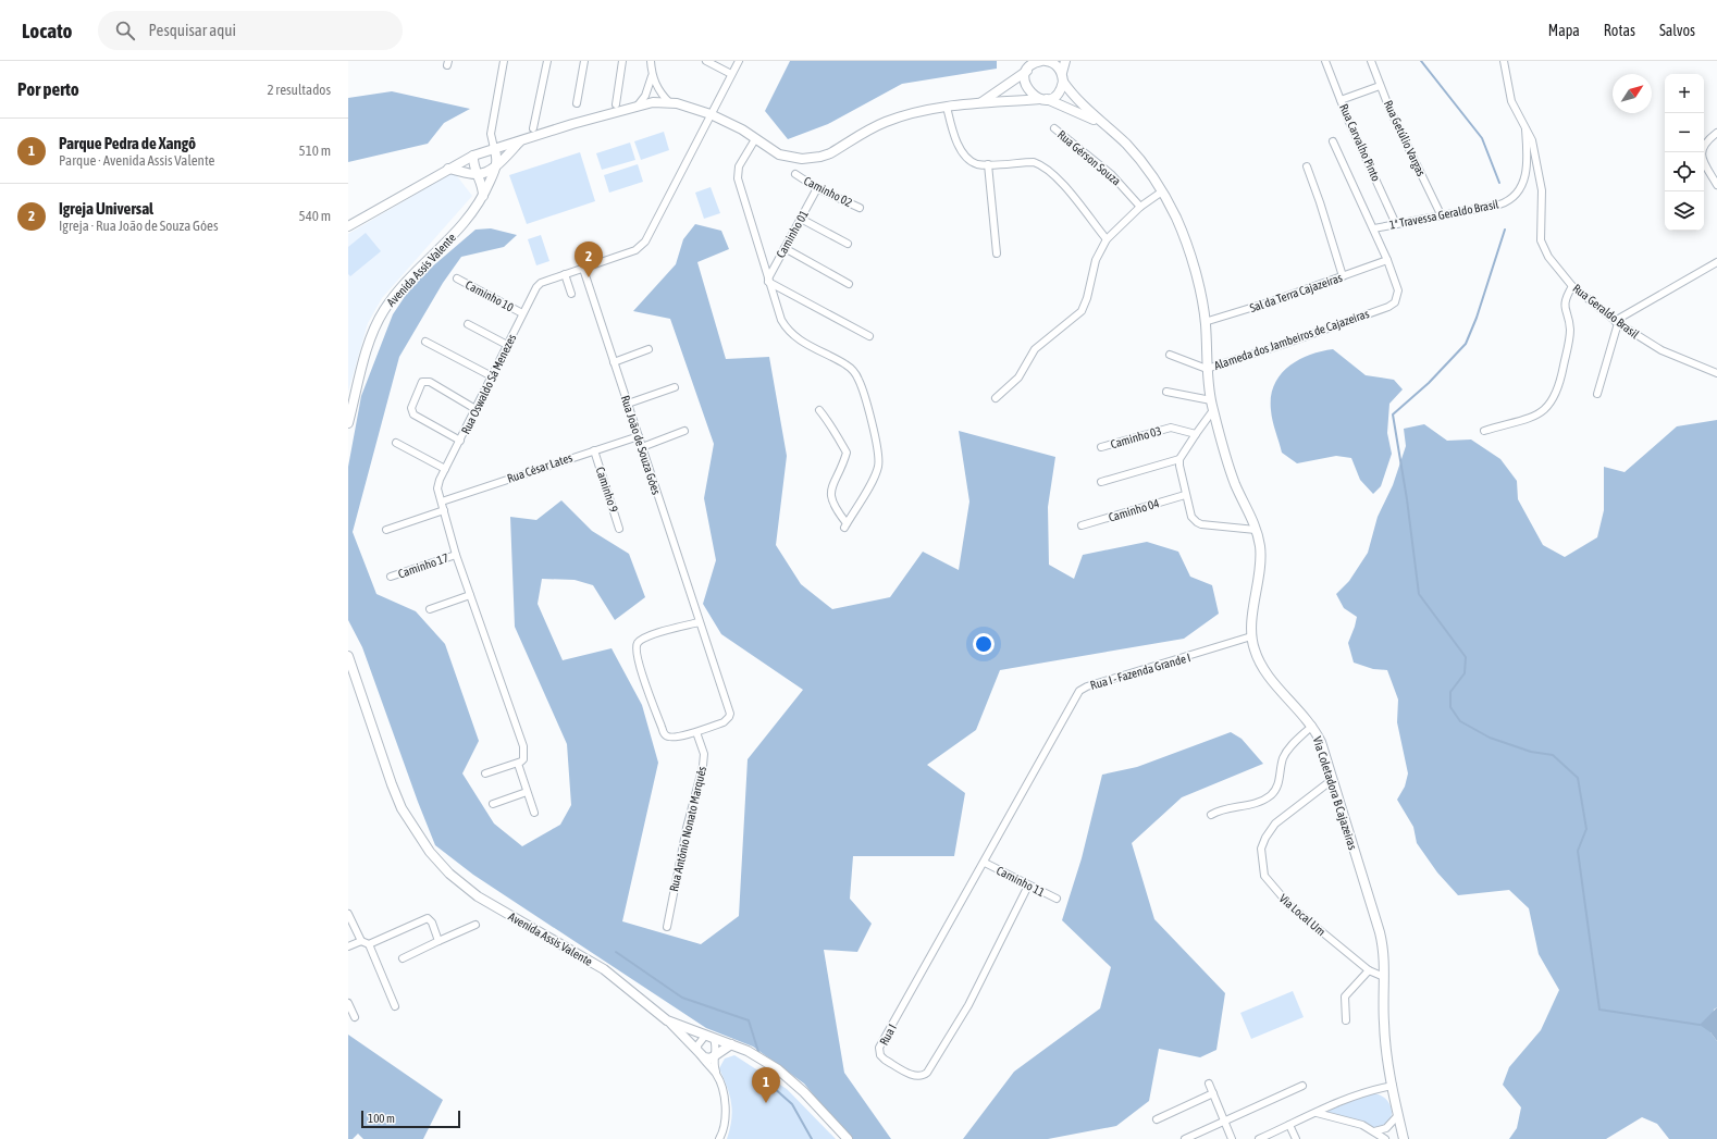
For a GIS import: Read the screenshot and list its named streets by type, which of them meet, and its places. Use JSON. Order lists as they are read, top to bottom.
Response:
{
  "streets": {
    "main road": ["Avenida Assis Valente", "Via Coletadora B Cajazeiras"],
    "street": [
      "Rua Getúlio Vargas",
      "Rua Carvalho Pinto",
      "Rua Gérson Souza",
      "Caminho 02",
      "1ª Travessa Geraldo Brasil",
      "Caminho 01",
      "Sal da Terra Cajazeiras",
      "Caminho 10",
      "Rua Geraldo Brasil",
      "Alameda dos Jambeiros de Cajazeiras",
      "Rua Oswaldo Sá Menezes",
      "Caminho 03",
      "Rua João de Souza Góes",
      "Rua César Lates",
      "Caminho 9",
      "Caminho 04",
      "Caminho 17",
      "Rua I - Fazenda Grande I",
      "Rua Antônio Nonato Marquês",
      "Caminho 11",
      "Via Local Um",
      "Rua I"
    ]
  },
  "crossings": [
    ["Rua Getúlio Vargas", "1ª Travessa Geraldo Brasil"],
    ["Rua Carvalho Pinto", "1ª Travessa Geraldo Brasil"],
    ["Caminho 02", "Caminho 01"],
    ["1ª Travessa Geraldo Brasil", "Rua Geraldo Brasil"],
    ["Sal da Terra Cajazeiras", "Alameda dos Jambeiros de Cajazeiras"],
    ["Sal da Terra Cajazeiras", "Via Coletadora B Cajazeiras"],
    ["Caminho 10", "Rua Oswaldo Sá Menezes"],
    ["Alameda dos Jambeiros de Cajazeiras", "Via Coletadora B Cajazeiras"],
    ["Rua Oswaldo Sá Menezes", "Rua João de Souza Góes"],
    ["Rua Oswaldo Sá Menezes", "Rua César Lates"],
    ["Rua Oswaldo Sá Menezes", "Caminho 17"],
    ["Rua João de Souza Góes", "Rua César Lates"],
    ["Rua João de Souza Góes", "Rua Antônio Nonato Marquês"],
    ["Rua César Lates", "Caminho 9"],
    ["Rua I - Fazenda Grande I", "Via Coletadora B Cajazeiras"],
    ["Rua I - Fazenda Grande I", "Rua I"],
    ["Via Coletadora B Cajazeiras", "Via Local Um"],
    ["Caminho 11", "Rua I"]
  ],
  "scale_bar": "100 m",
  "north": "top right",
  "page": {
    "header": "Locato",
    "search": "Pesquisar aqui",
    "nav": ["Mapa", "Rotas", "Salvos"],
    "heading": ["Por perto", "2 resultados"],
    "map_buttons": ["+", "−"],
    "list": [
      {
        "mark": "1",
        "name": "Parque Pedra de Xangô",
        "note": "Parque · Avenida Assis Valente",
        "value": "510 m"
      },
      {
        "mark": "2",
        "name": "Igreja Universal",
        "note": "Igreja · Rua João de Souza Góes",
        "value": "540 m"
      }
    ],
    "pins": ["2", "1"],
    "scale": "100 m"
  }
}
